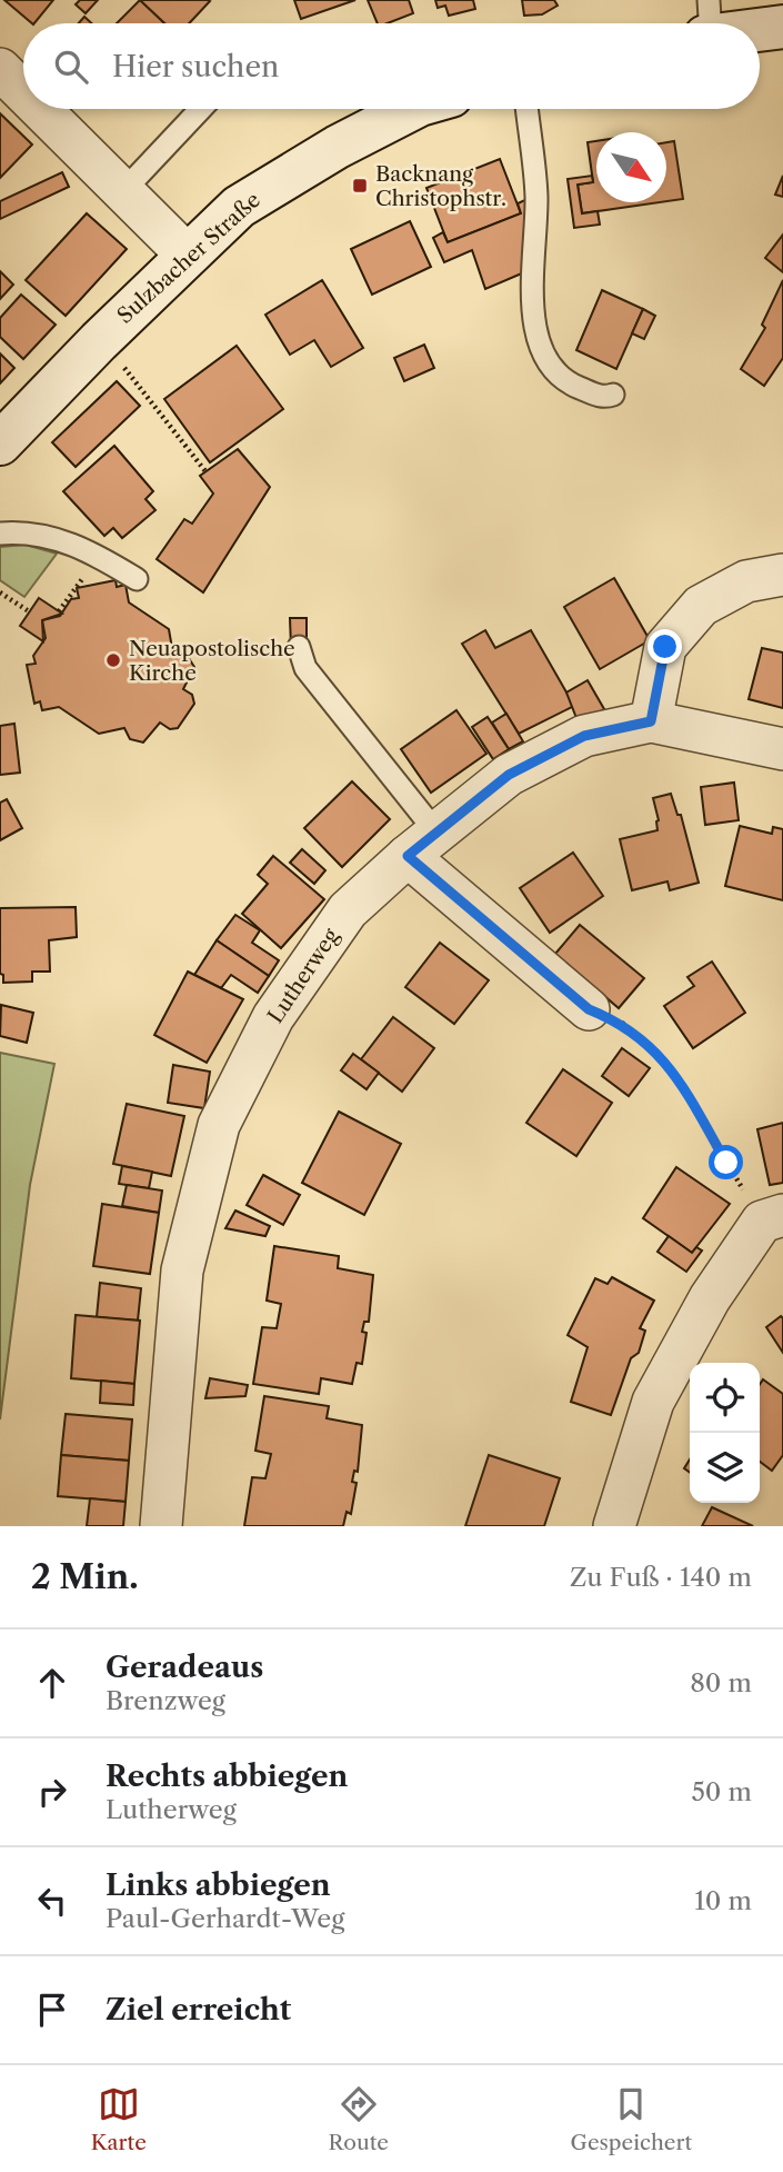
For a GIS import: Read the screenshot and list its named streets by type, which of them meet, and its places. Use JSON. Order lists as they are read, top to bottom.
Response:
{
  "streets": {
    "street": ["Sulzbacher Straße", "Lutherweg"]
  },
  "places": {
    "transit": ["Backnang Christophstr."],
    "other": ["Neuapostolische Kirche"]
  },
  "north": "bottom right",
  "page": {
    "search": "Hier suchen",
    "heading": ["2 Min.", "Zu Fuß · 140 m"],
    "list": [
      ["Geradeaus", "Brenzweg", "80 m"],
      ["Rechts abbiegen", "Lutherweg", "50 m"],
      ["Links abbiegen", "Paul-Gerhardt-Weg", "10 m"],
      "Ziel erreicht"
    ],
    "nav": ["Karte", "Route", "Gespeichert"]
  }
}
